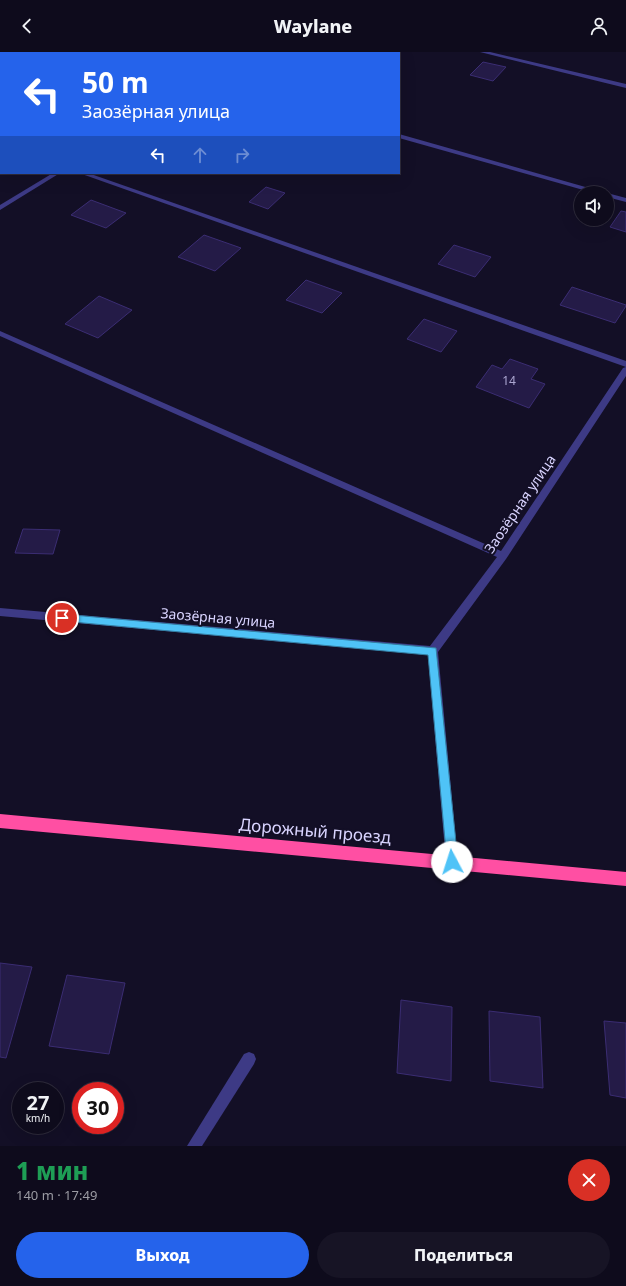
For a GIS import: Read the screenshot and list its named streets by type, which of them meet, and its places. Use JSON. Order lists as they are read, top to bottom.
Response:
{
  "streets": {
    "highway": ["Дорожный проезд"],
    "street": ["Заозёрная улица"]
  },
  "house_numbers": ["14"],
  "page": {
    "header": "Waylane",
    "turn": ["50 m", "Заозёрная улица"],
    "speed": "27 km/h",
    "limit": "30",
    "heading": ["1 мин", "140 m · 17:49"],
    "buttons": ["Выход", "Поделиться"]
  }
}
